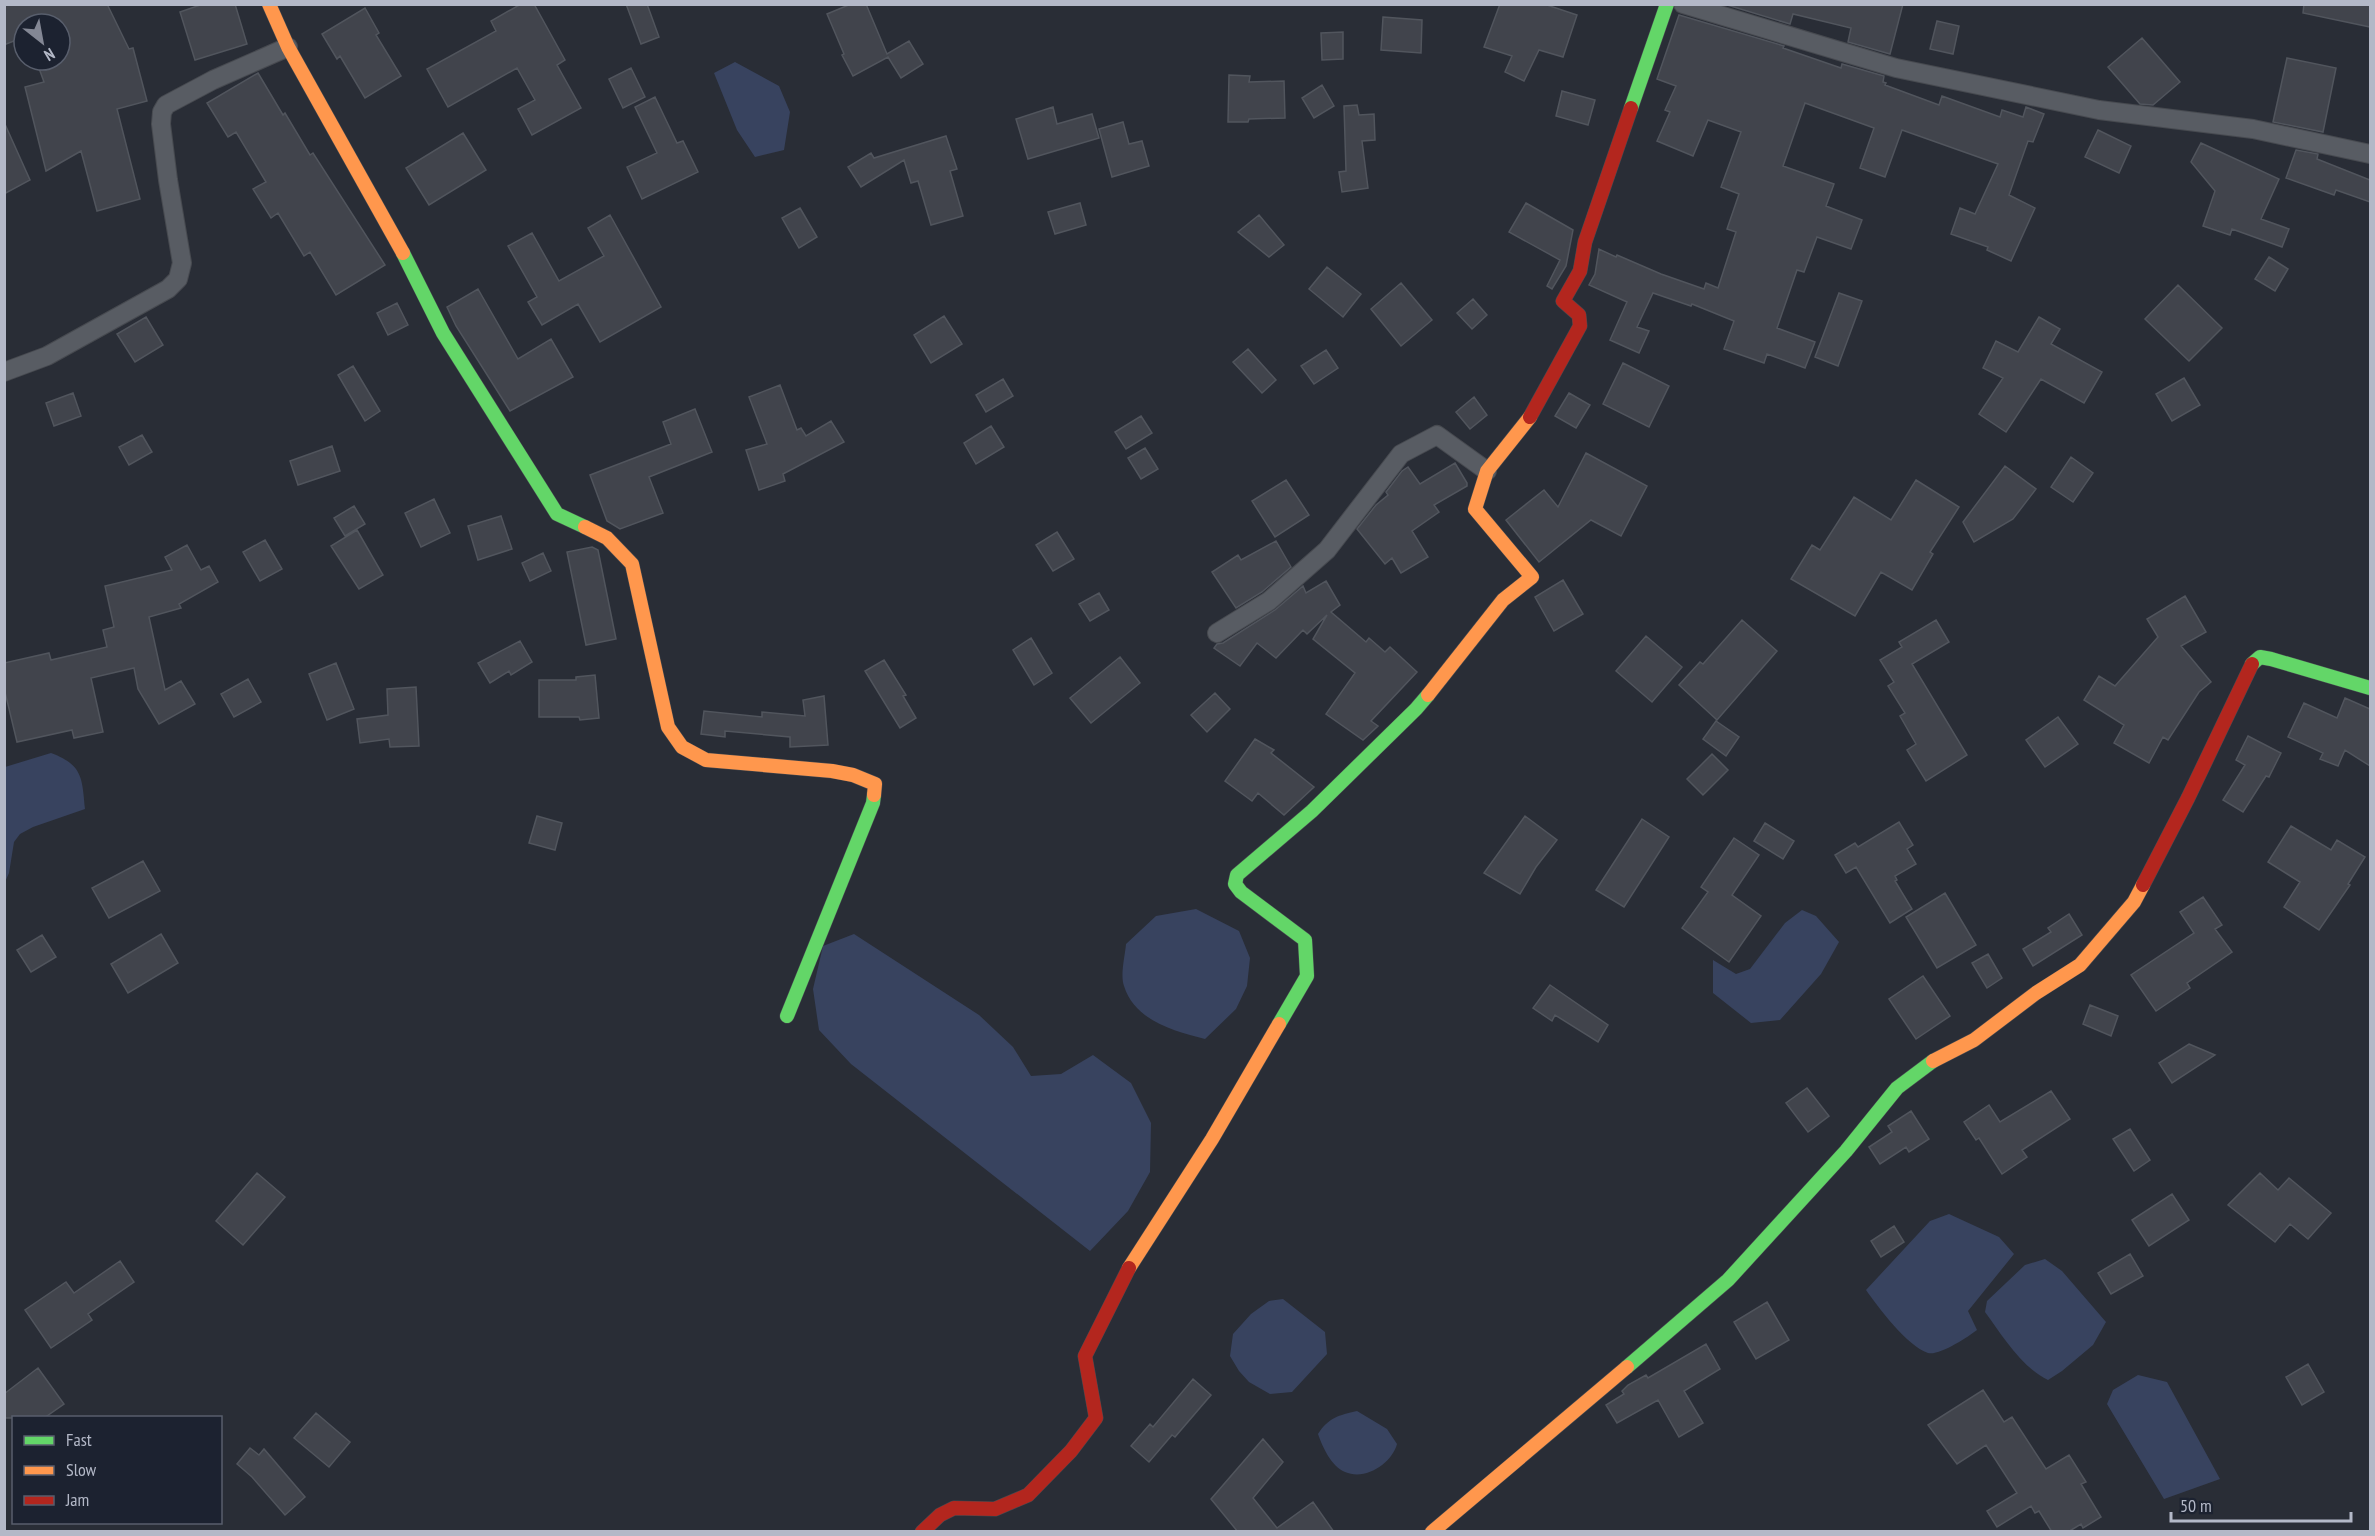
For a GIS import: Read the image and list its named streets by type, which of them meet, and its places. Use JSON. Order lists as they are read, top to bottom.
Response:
{
  "legend": ["Fast", "Slow", "Jam"],
  "scale_bar": "50 m",
  "north": "bottom right"
}
